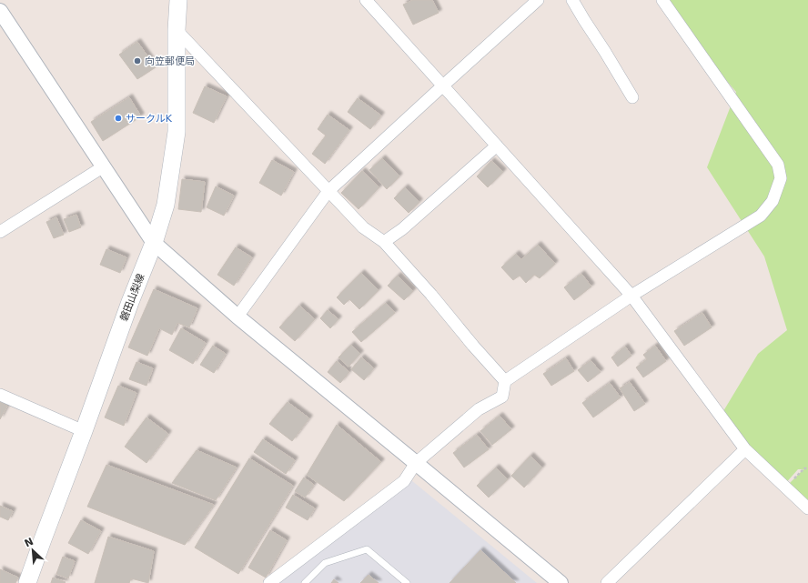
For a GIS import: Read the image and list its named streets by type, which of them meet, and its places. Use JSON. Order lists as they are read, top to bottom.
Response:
{
  "streets": {
    "main road": ["磐田山梨線"]
  },
  "places": ["向笠郵便局", "サークルK"],
  "north": "top left"
}
